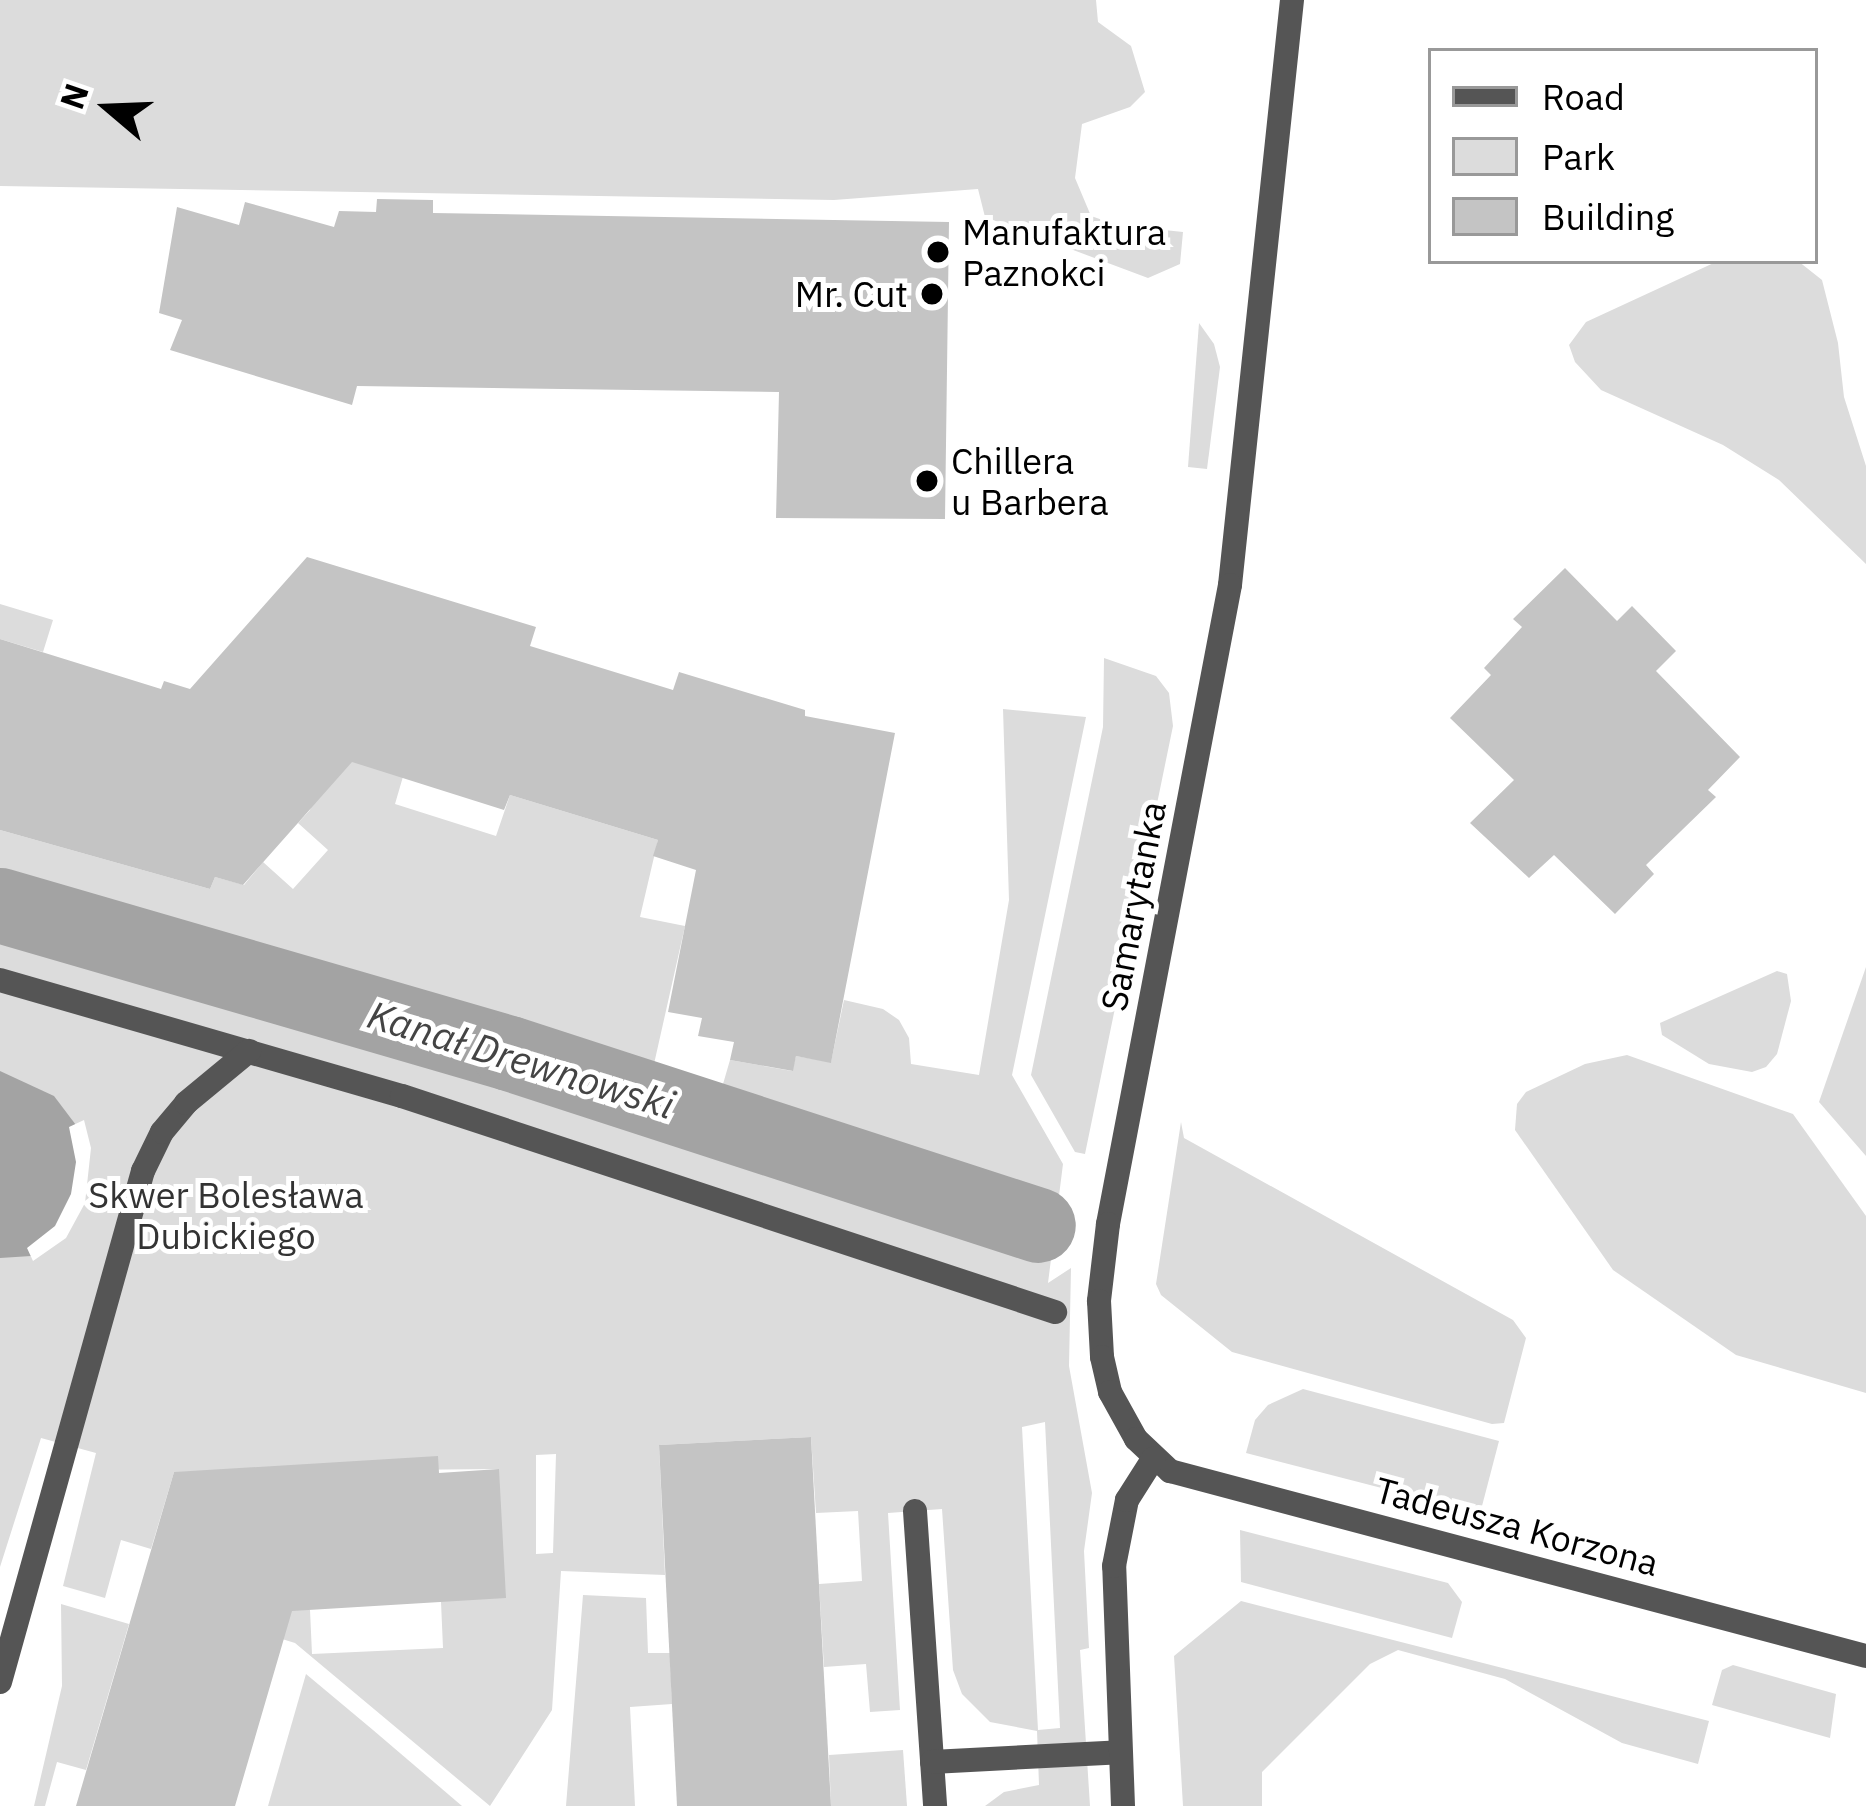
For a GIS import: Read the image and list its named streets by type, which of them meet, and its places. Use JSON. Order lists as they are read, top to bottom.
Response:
{
  "streets": {
    "street": ["Samarytanka", "Tadeusza Korzona"]
  },
  "crossings": [
    ["Samarytanka", "Tadeusza Korzona"]
  ],
  "water": ["Kanał Drewnowski"],
  "parks": ["Skwer Bolesława Dubickiego"],
  "places": ["Manufaktura Paznokci", "Mr. Cut", "Chillera u Barbera"],
  "legend": ["Road", "Park", "Building"],
  "north": "left"
}
